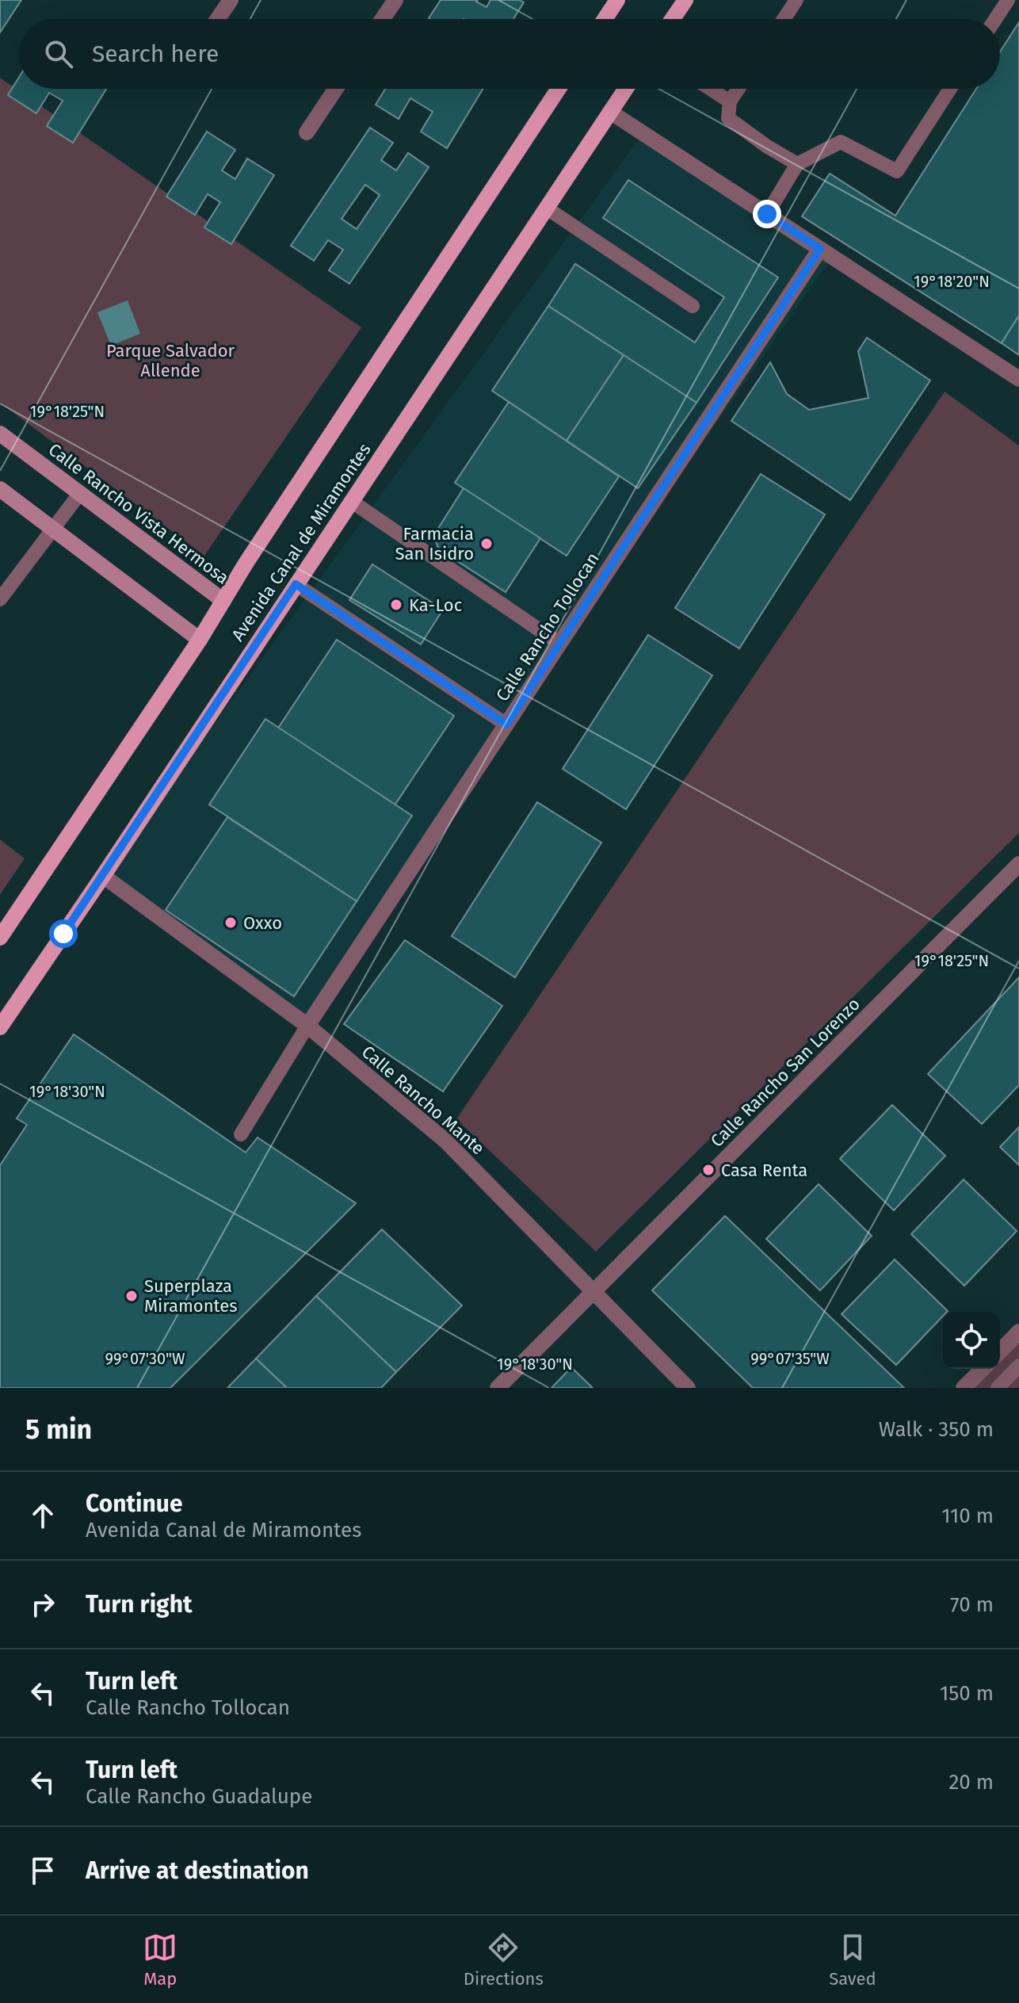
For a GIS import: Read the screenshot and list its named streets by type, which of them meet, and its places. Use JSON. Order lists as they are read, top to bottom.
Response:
{
  "streets": {
    "main road": ["Avenida Canal de Miramontes"],
    "street": [
      "Calle Rancho Vista Hermosa",
      "Calle Rancho Tollocan",
      "Calle Rancho San Lorenzo",
      "Calle Rancho Mante"
    ]
  },
  "crossings": [
    ["Calle Rancho Vista Hermosa", "Avenida Canal de Miramontes"],
    ["Avenida Canal de Miramontes", "Calle Rancho Mante"],
    ["Calle Rancho Tollocan", "Calle Rancho Mante"],
    ["Calle Rancho San Lorenzo", "Calle Rancho Mante"]
  ],
  "parks": ["Parque Salvador Allende"],
  "places": [
    "Farmacia San Isidro",
    "Ka-Loc",
    "Oxxo",
    "Casa Renta",
    "Superplaza Miramontes"
  ],
  "page": {
    "search": "Search here",
    "heading": ["5 min", "Walk · 350 m"],
    "list": [
      ["Continue", "Avenida Canal de Miramontes", "110 m"],
      ["Turn right", "70 m"],
      ["Turn left", "Calle Rancho Tollocan", "150 m"],
      ["Turn left", "Calle Rancho Guadalupe", "20 m"],
      "Arrive at destination"
    ],
    "nav": ["Map", "Directions", "Saved"]
  },
  "coordinates": [
    "19°18'20\"N",
    "19°18'25\"N",
    "19°18'30\"N",
    "99°07'30\"W",
    "99°07'35\"W"
  ]
}
